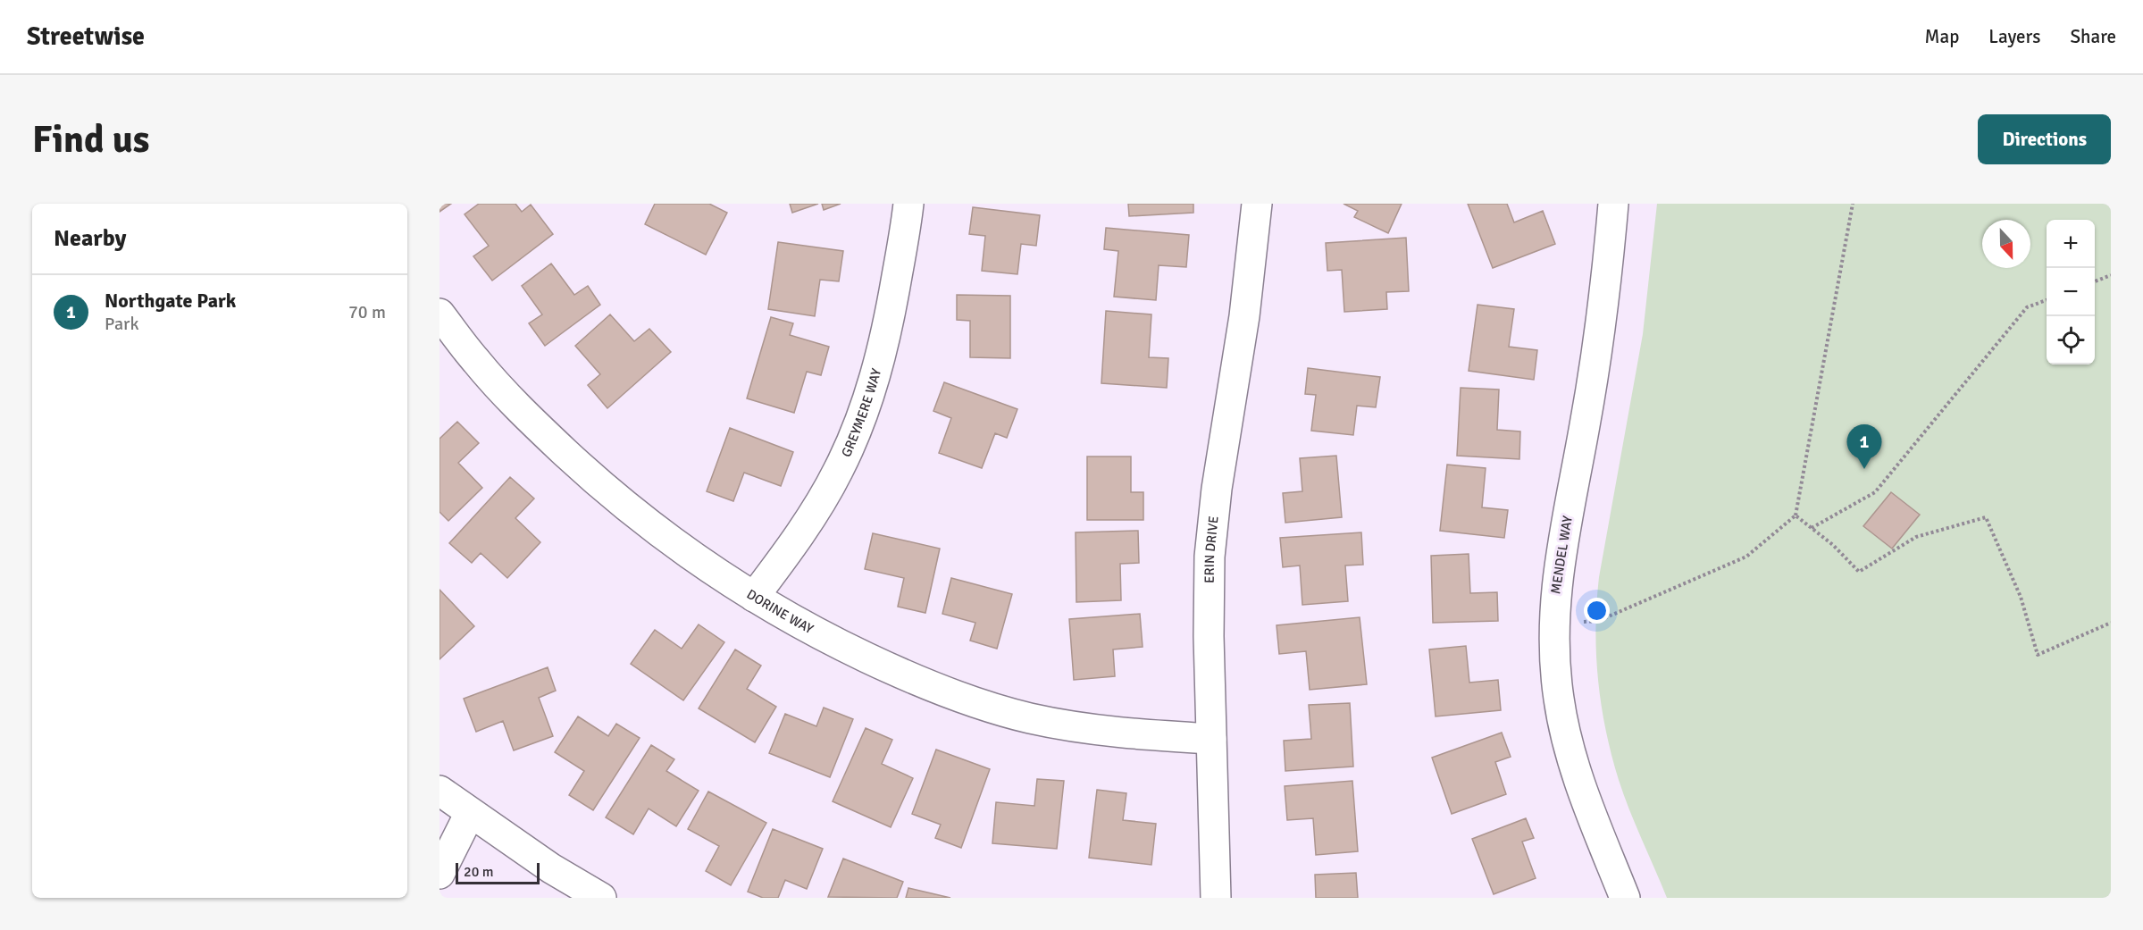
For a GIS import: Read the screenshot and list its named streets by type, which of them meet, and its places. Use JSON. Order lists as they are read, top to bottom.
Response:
{
  "streets": {
    "street": [
      "GREYMERE WAY",
      "ERIN DRIVE",
      "MENDEL WAY",
      "DORINE WAY"
    ]
  },
  "crossings": [
    ["GREYMERE WAY", "DORINE WAY"],
    ["ERIN DRIVE", "DORINE WAY"]
  ],
  "scale_bar": "20 m",
  "north": "bottom",
  "page": {
    "header": "Streetwise",
    "nav": ["Map", "Layers", "Share"],
    "buttons": "Directions",
    "title": "Find us",
    "heading": "Nearby",
    "map_buttons": ["+", "−"],
    "list": [
      {
        "mark": "1",
        "name": "Northgate Park",
        "note": "Park",
        "value": "70 m"
      }
    ],
    "pins": "1",
    "scale": "20 m"
  }
}
